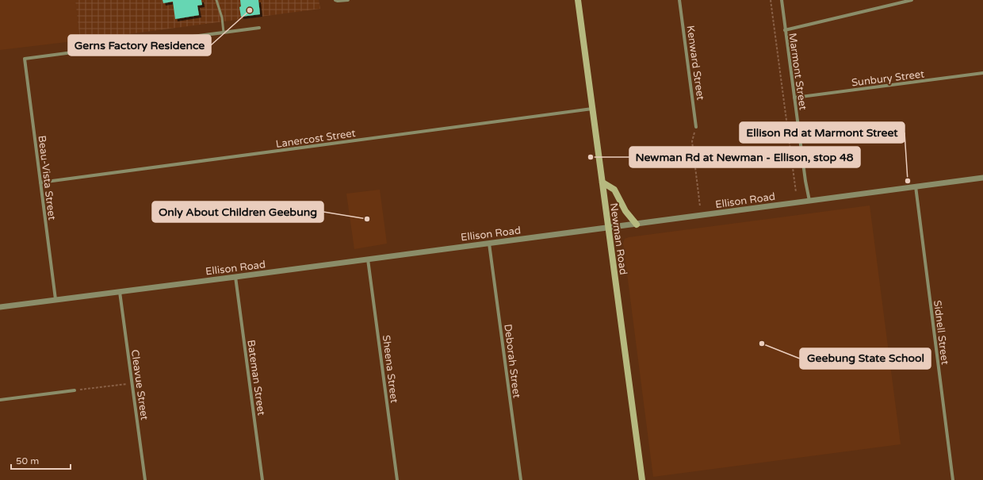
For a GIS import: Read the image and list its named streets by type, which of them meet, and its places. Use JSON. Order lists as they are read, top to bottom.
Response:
{
  "streets": {
    "main road": ["Newman Road"],
    "street": [
      "Kenward Street",
      "Marmont Street",
      "Sunbury Street",
      "Lanercost Street",
      "Beau-Vista Street",
      "Ellison Road",
      "Sidnell Street",
      "Deborah Street",
      "Sheena Street",
      "Bateman Street",
      "Cleavue Street"
    ]
  },
  "crossings": [
    ["Marmont Street", "Sunbury Street"],
    ["Marmont Street", "Ellison Road"],
    ["Lanercost Street", "Beau-Vista Street"],
    ["Lanercost Street", "Newman Road"],
    ["Beau-Vista Street", "Ellison Road"],
    ["Ellison Road", "Newman Road"],
    ["Ellison Road", "Sidnell Street"],
    ["Ellison Road", "Deborah Street"],
    ["Ellison Road", "Sheena Street"],
    ["Ellison Road", "Bateman Street"],
    ["Ellison Road", "Cleavue Street"]
  ],
  "places": [
    "Gerns Factory Residence",
    "Newman Rd at Newman - Ellison, stop 48",
    "Ellison Rd at Marmont Street",
    "Only About Children Geebung",
    "Geebung State School"
  ],
  "scale_bar": "50 m"
}
